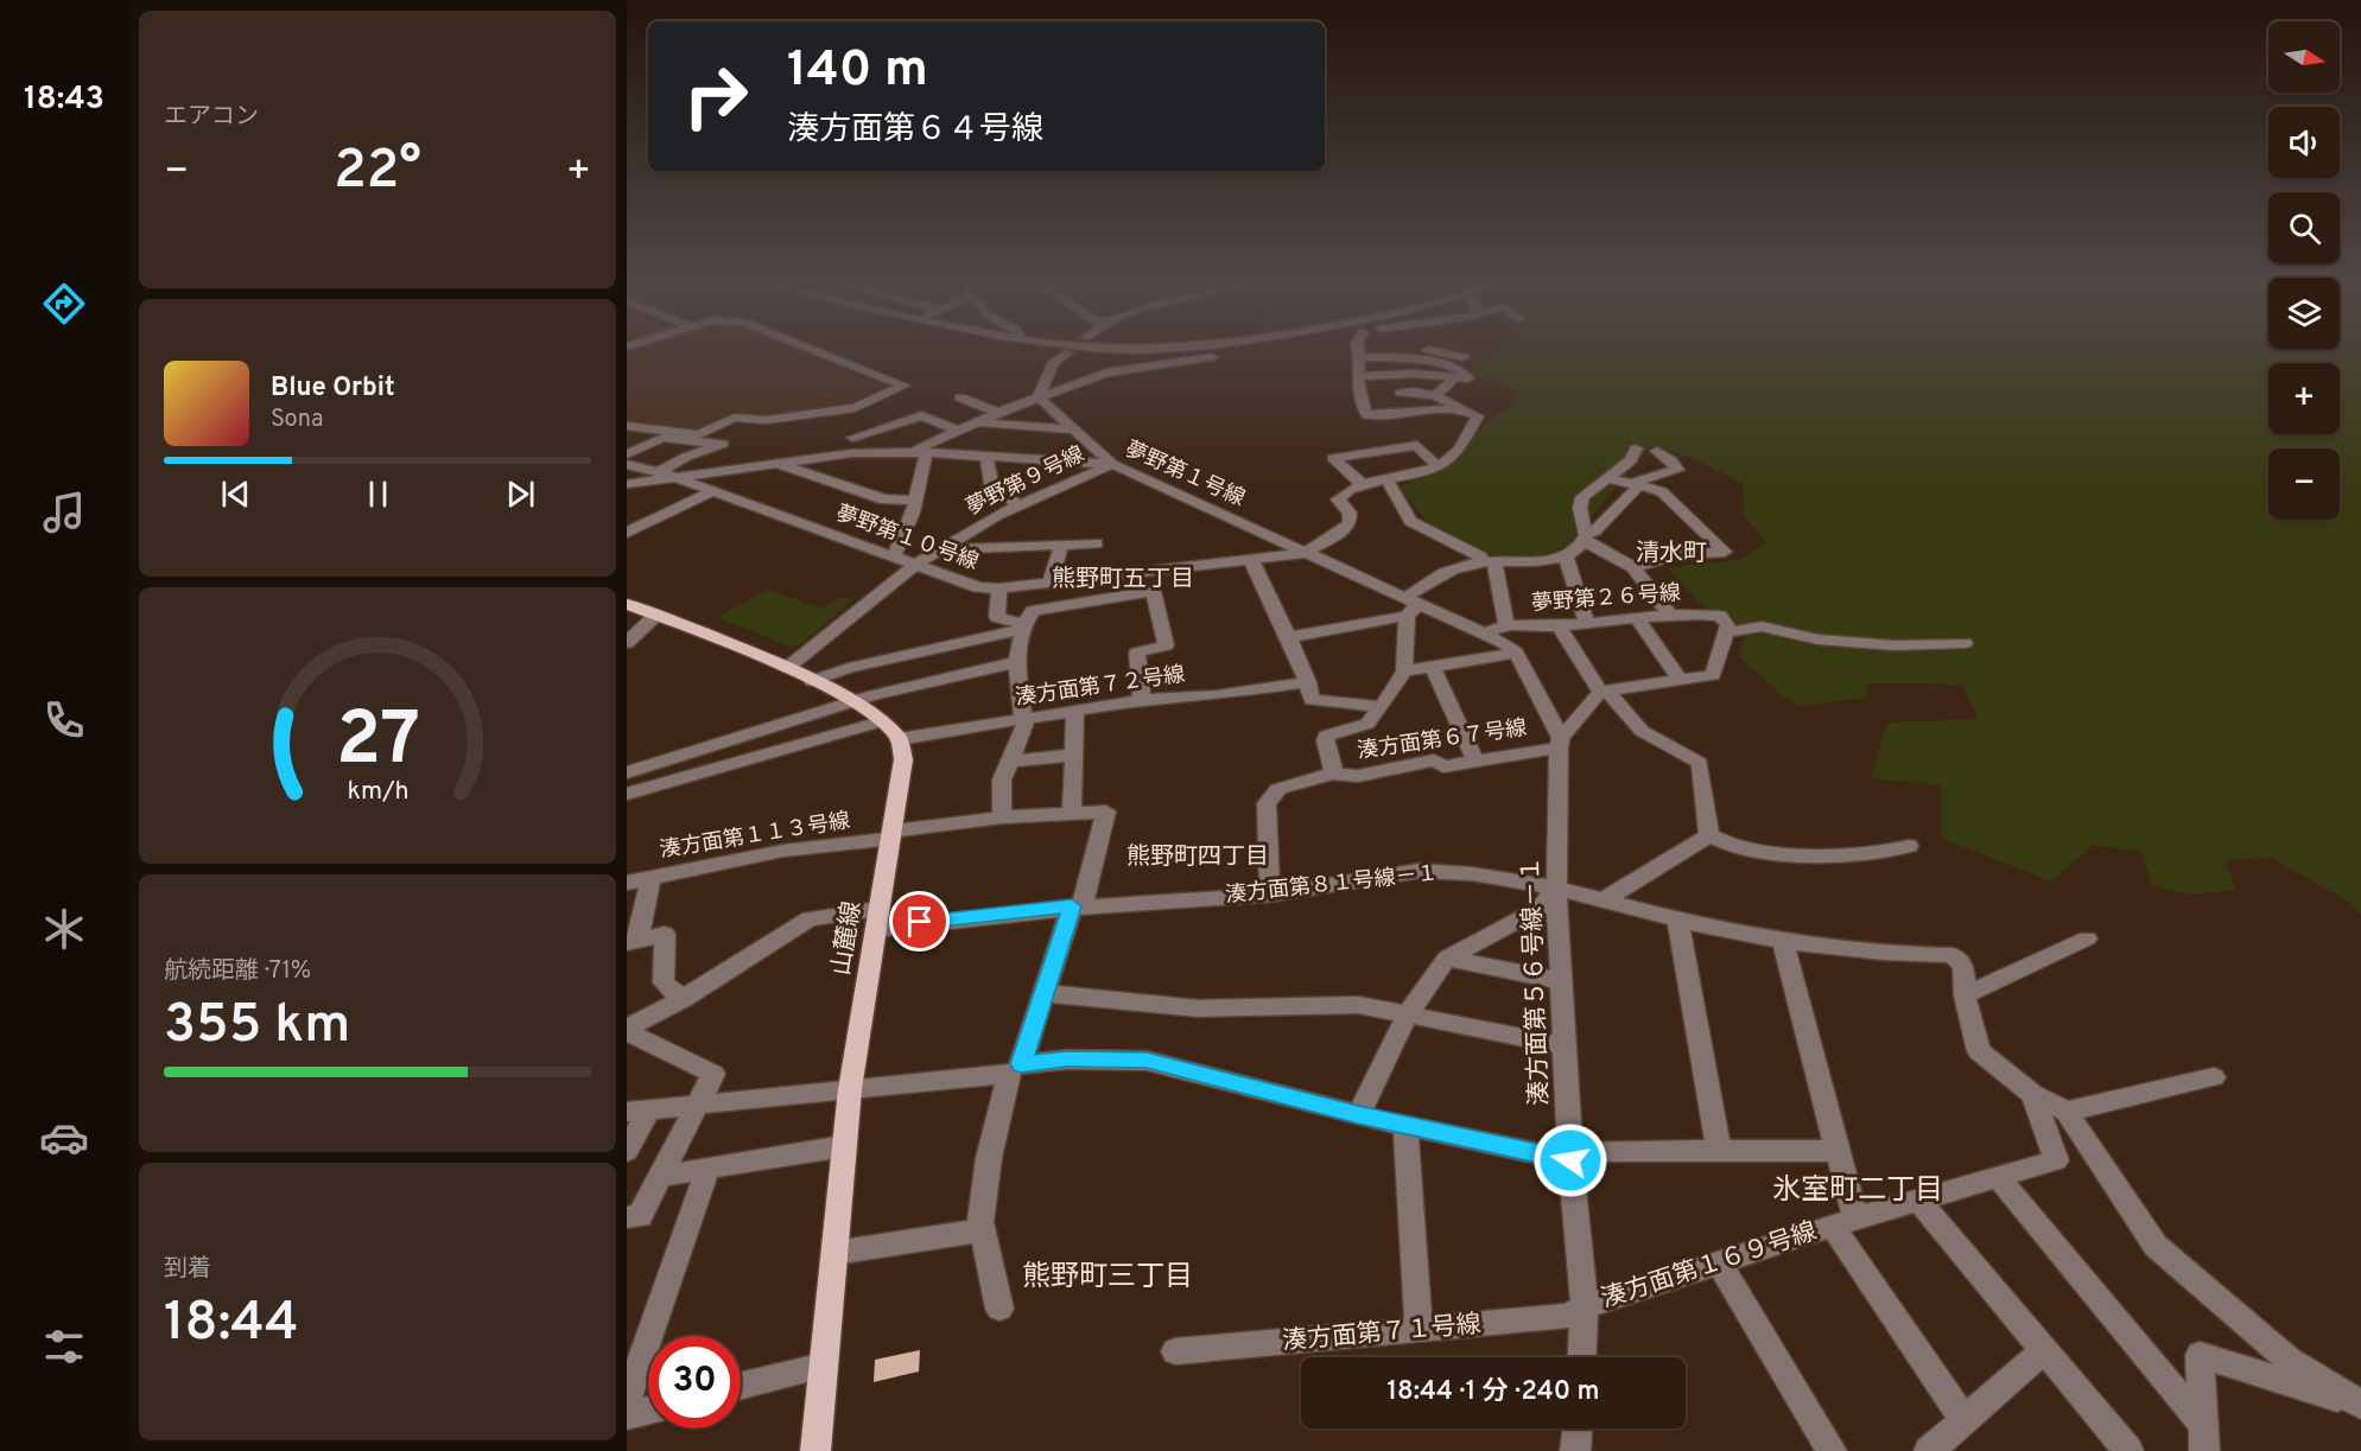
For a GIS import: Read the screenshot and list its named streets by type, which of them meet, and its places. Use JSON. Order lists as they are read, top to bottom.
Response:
{
  "streets": {
    "main road": ["山麓線"],
    "street": [
      "夢野第１号線",
      "夢野第９号線",
      "夢野第１０号線",
      "夢野第２６号線",
      "湊方面第７２号線",
      "湊方面第６７号線",
      "湊方面第１１３号線",
      "湊方面第８１号線－１",
      "湊方面第５６号線－１",
      "湊方面第１６９号線",
      "湊方面第７１号線"
    ]
  },
  "crossings": [
    ["夢野第１号線", "夢野第９号線"],
    ["夢野第１号線", "夢野第１０号線"],
    ["夢野第１号線", "夢野第２６号線"],
    ["夢野第１号線", "湊方面第６７号線"],
    ["夢野第１号線", "湊方面第５６号線－１"],
    ["夢野第９号線", "夢野第１０号線"],
    ["湊方面第７２号線", "山麓線"],
    ["湊方面第６７号線", "湊方面第８１号線－１"],
    ["湊方面第６７号線", "湊方面第５６号線－１"],
    ["湊方面第１１３号線", "湊方面第８１号線－１"],
    ["湊方面第１１３号線", "山麓線"],
    ["湊方面第８１号線－１", "山麓線"],
    ["湊方面第８１号線－１", "湊方面第５６号線－１"],
    ["湊方面第５６号線－１", "湊方面第１６９号線"],
    ["湊方面第５６号線－１", "湊方面第７１号線"],
    ["湊方面第１６９号線", "湊方面第７１号線"]
  ],
  "districts": [
    "清水町",
    "熊野町五丁目",
    "熊野町四丁目",
    "氷室町二丁目",
    "熊野町三丁目"
  ],
  "north": "right",
  "page": {
    "tabs": "18:43",
    "tile": [
      "エアコン",
      ["航続距離 · 71%", "355 km"],
      ["到着", "18:44"]
    ],
    "map_buttons": ["+", "−"],
    "turn": ["140 m", "湊方面第６４号線"],
    "heat": ["−", "22°", "+"],
    "song": ["Blue Orbit", "Sona"],
    "limit": "30",
    "trip": "18:44 · 1 分 · 240 m",
    "gauge": ["27", "km/h"]
  }
}
